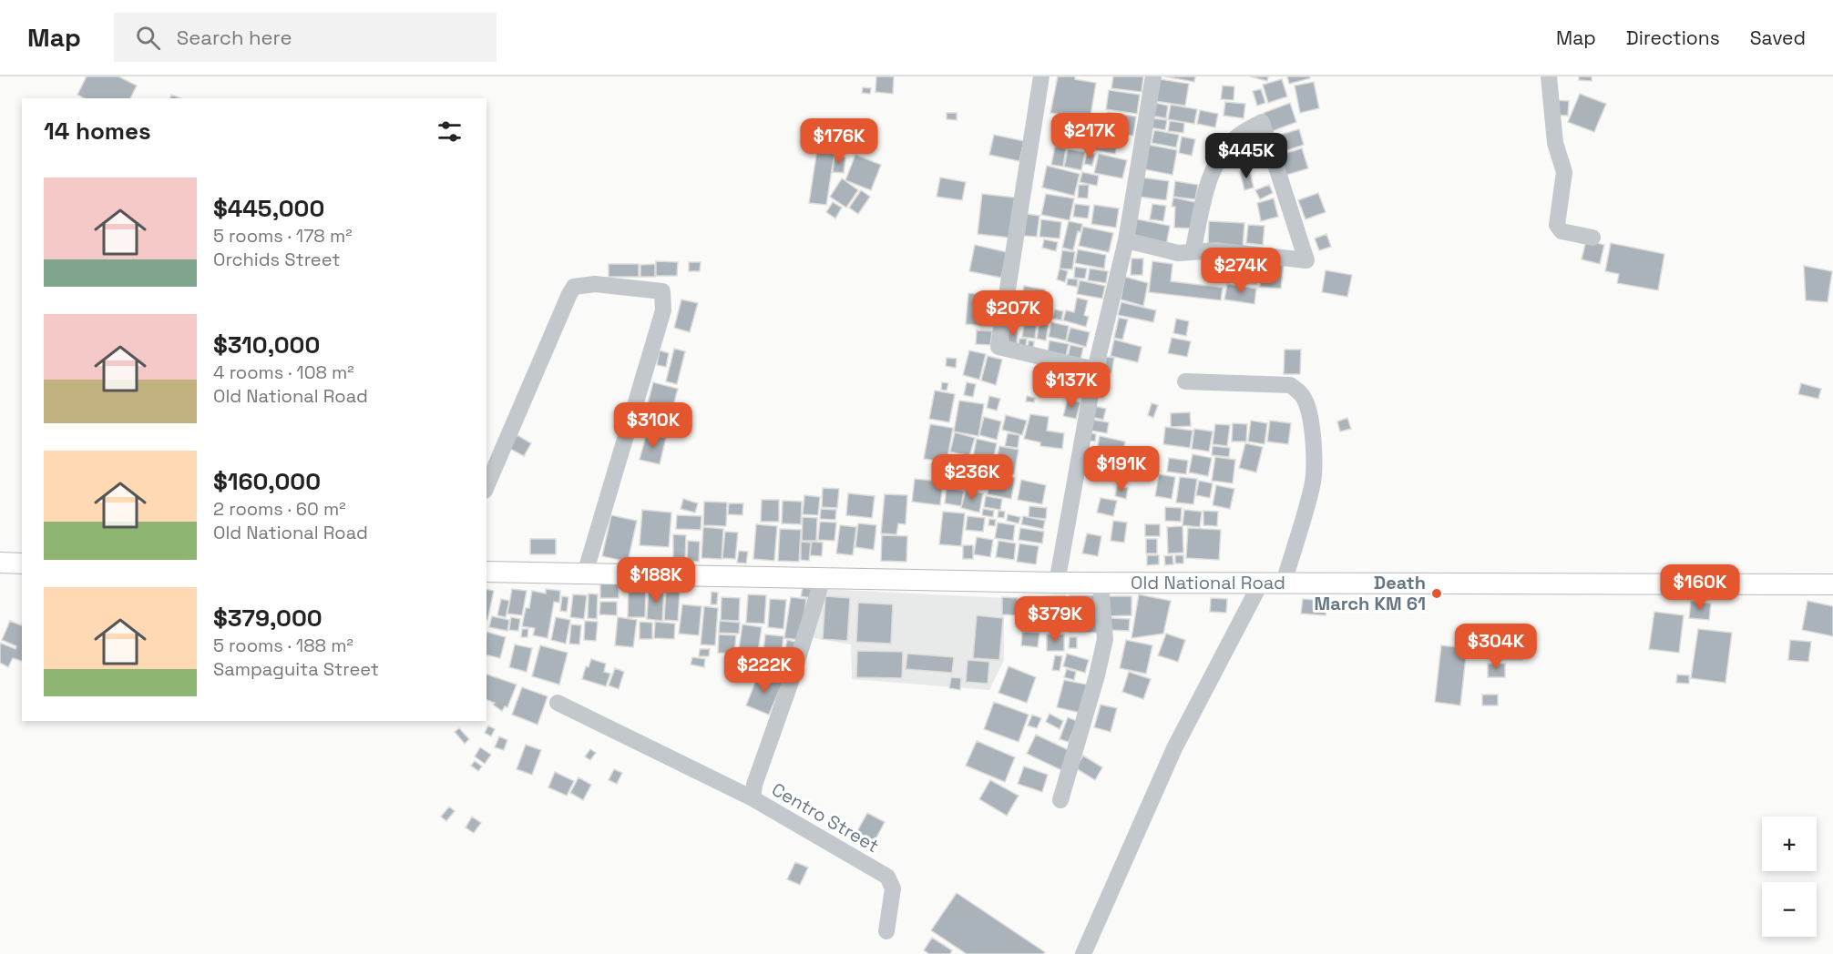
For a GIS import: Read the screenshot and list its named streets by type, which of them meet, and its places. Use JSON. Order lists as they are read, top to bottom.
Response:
{
  "streets": {
    "main road": ["Old National Road"],
    "street": ["Centro Street"]
  },
  "crossings": [
    ["Old National Road", "Centro Street"]
  ],
  "places": ["Death March KM 61"],
  "page": {
    "header": "Map",
    "search": "Search here",
    "nav": ["Map", "Directions", "Saved"],
    "heading": "14 homes",
    "price": [
      "$217K",
      "$176K",
      "$445K",
      "$274K",
      "$207K",
      "$137K",
      "$310K",
      "$191K",
      "$236K",
      "$188K",
      "$160K",
      "$379K",
      "$304K",
      "$222K"
    ],
    "list": [
      {
        "name": "$445,000",
        "note": "5 rooms · 178 m² · Orchids Street"
      },
      {
        "name": "$310,000",
        "note": "4 rooms · 108 m² · Old National Road"
      },
      {
        "name": "$160,000",
        "note": "2 rooms · 60 m² · Old National Road"
      },
      {
        "name": "$379,000",
        "note": "5 rooms · 188 m² · Sampaguita Street"
      }
    ],
    "map_buttons": ["+", "−"]
  }
}
